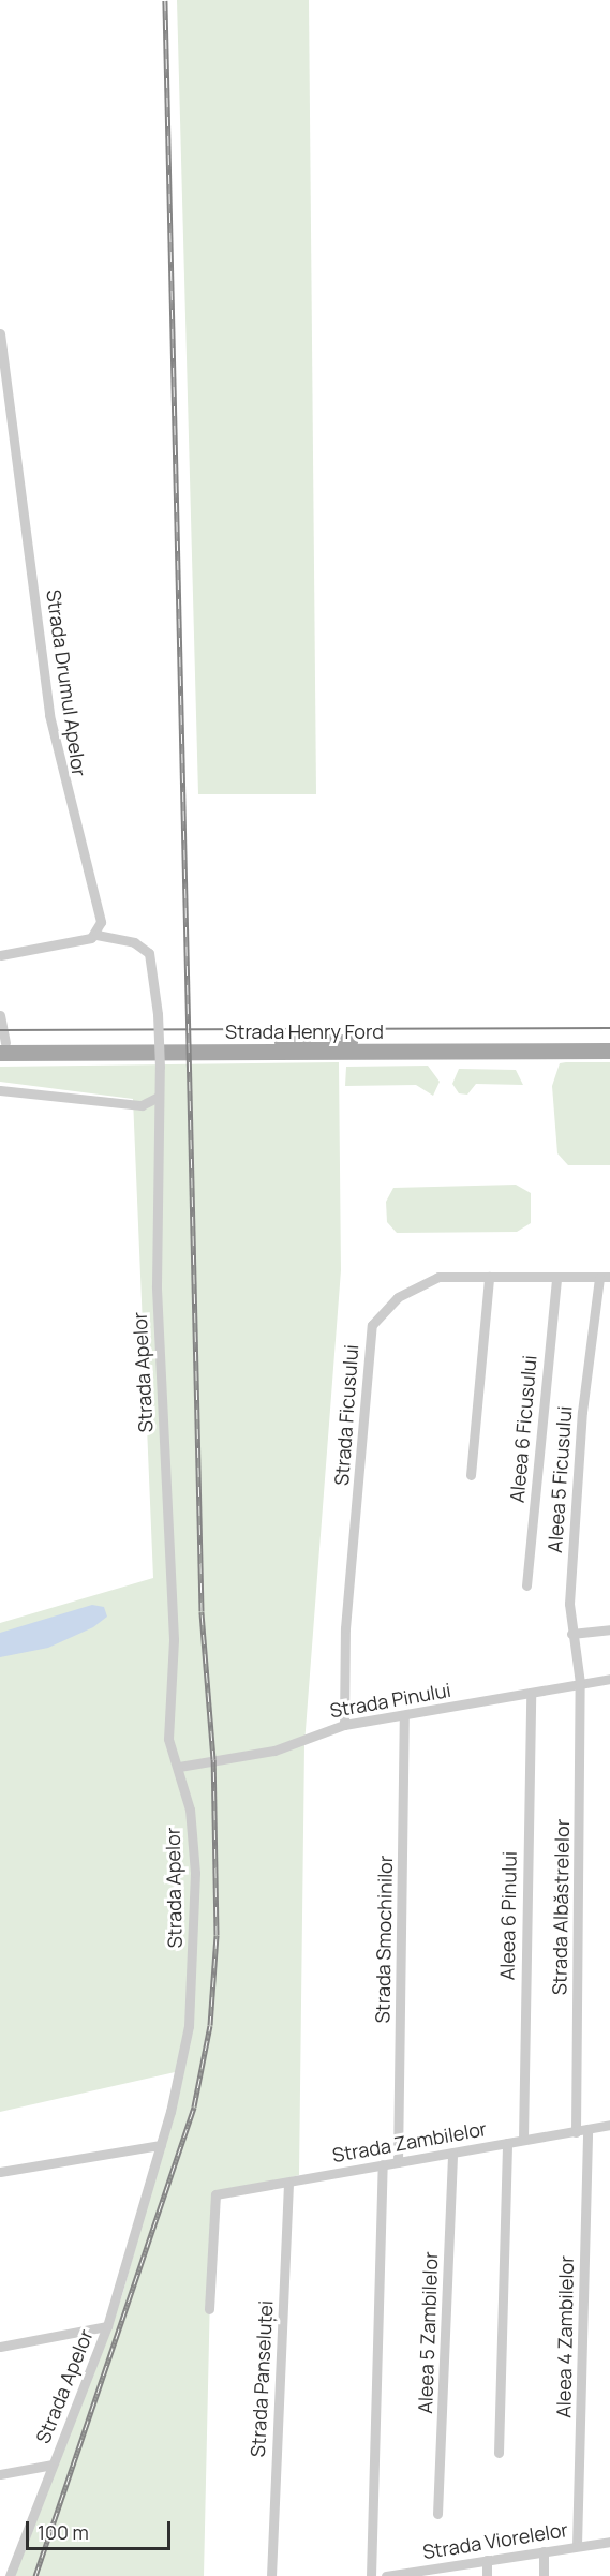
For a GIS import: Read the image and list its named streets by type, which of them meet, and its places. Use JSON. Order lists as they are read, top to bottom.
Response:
{
  "streets": {
    "main road": ["Strada Henry Ford"],
    "street": [
      "Strada Drumul Apelor",
      "Strada Apelor",
      "Strada Ficusului",
      "Aleea 6 Ficusului",
      "Aleea 5 Ficusului",
      "Strada Pinului",
      "Strada Albăstrelelor",
      "Aleea 6 Pinului",
      "Strada Smochinilor",
      "Strada Zambilelor",
      "Aleea 5 Zambilelor",
      "Aleea 4 Zambilelor",
      "Strada Panseluței",
      "Strada Viorelelor"
    ]
  },
  "crossings": [
    ["Strada Drumul Apelor", "Strada Apelor"],
    ["Strada Apelor", "Strada Pinului"],
    ["Strada Ficusului", "Aleea 6 Ficusului"],
    ["Strada Ficusului", "Aleea 5 Ficusului"],
    ["Strada Ficusului", "Strada Pinului"],
    ["Aleea 5 Ficusului", "Strada Pinului"],
    ["Aleea 5 Ficusului", "Strada Albăstrelelor"],
    ["Strada Pinului", "Strada Albăstrelelor"],
    ["Strada Pinului", "Aleea 6 Pinului"],
    ["Strada Pinului", "Strada Smochinilor"],
    ["Strada Albăstrelelor", "Strada Zambilelor"],
    ["Aleea 6 Pinului", "Strada Zambilelor"],
    ["Strada Smochinilor", "Strada Zambilelor"],
    ["Strada Zambilelor", "Aleea 5 Zambilelor"],
    ["Strada Zambilelor", "Aleea 4 Zambilelor"],
    ["Strada Zambilelor", "Strada Panseluței"],
    ["Aleea 4 Zambilelor", "Strada Viorelelor"]
  ],
  "scale_bar": "100 m"
}
